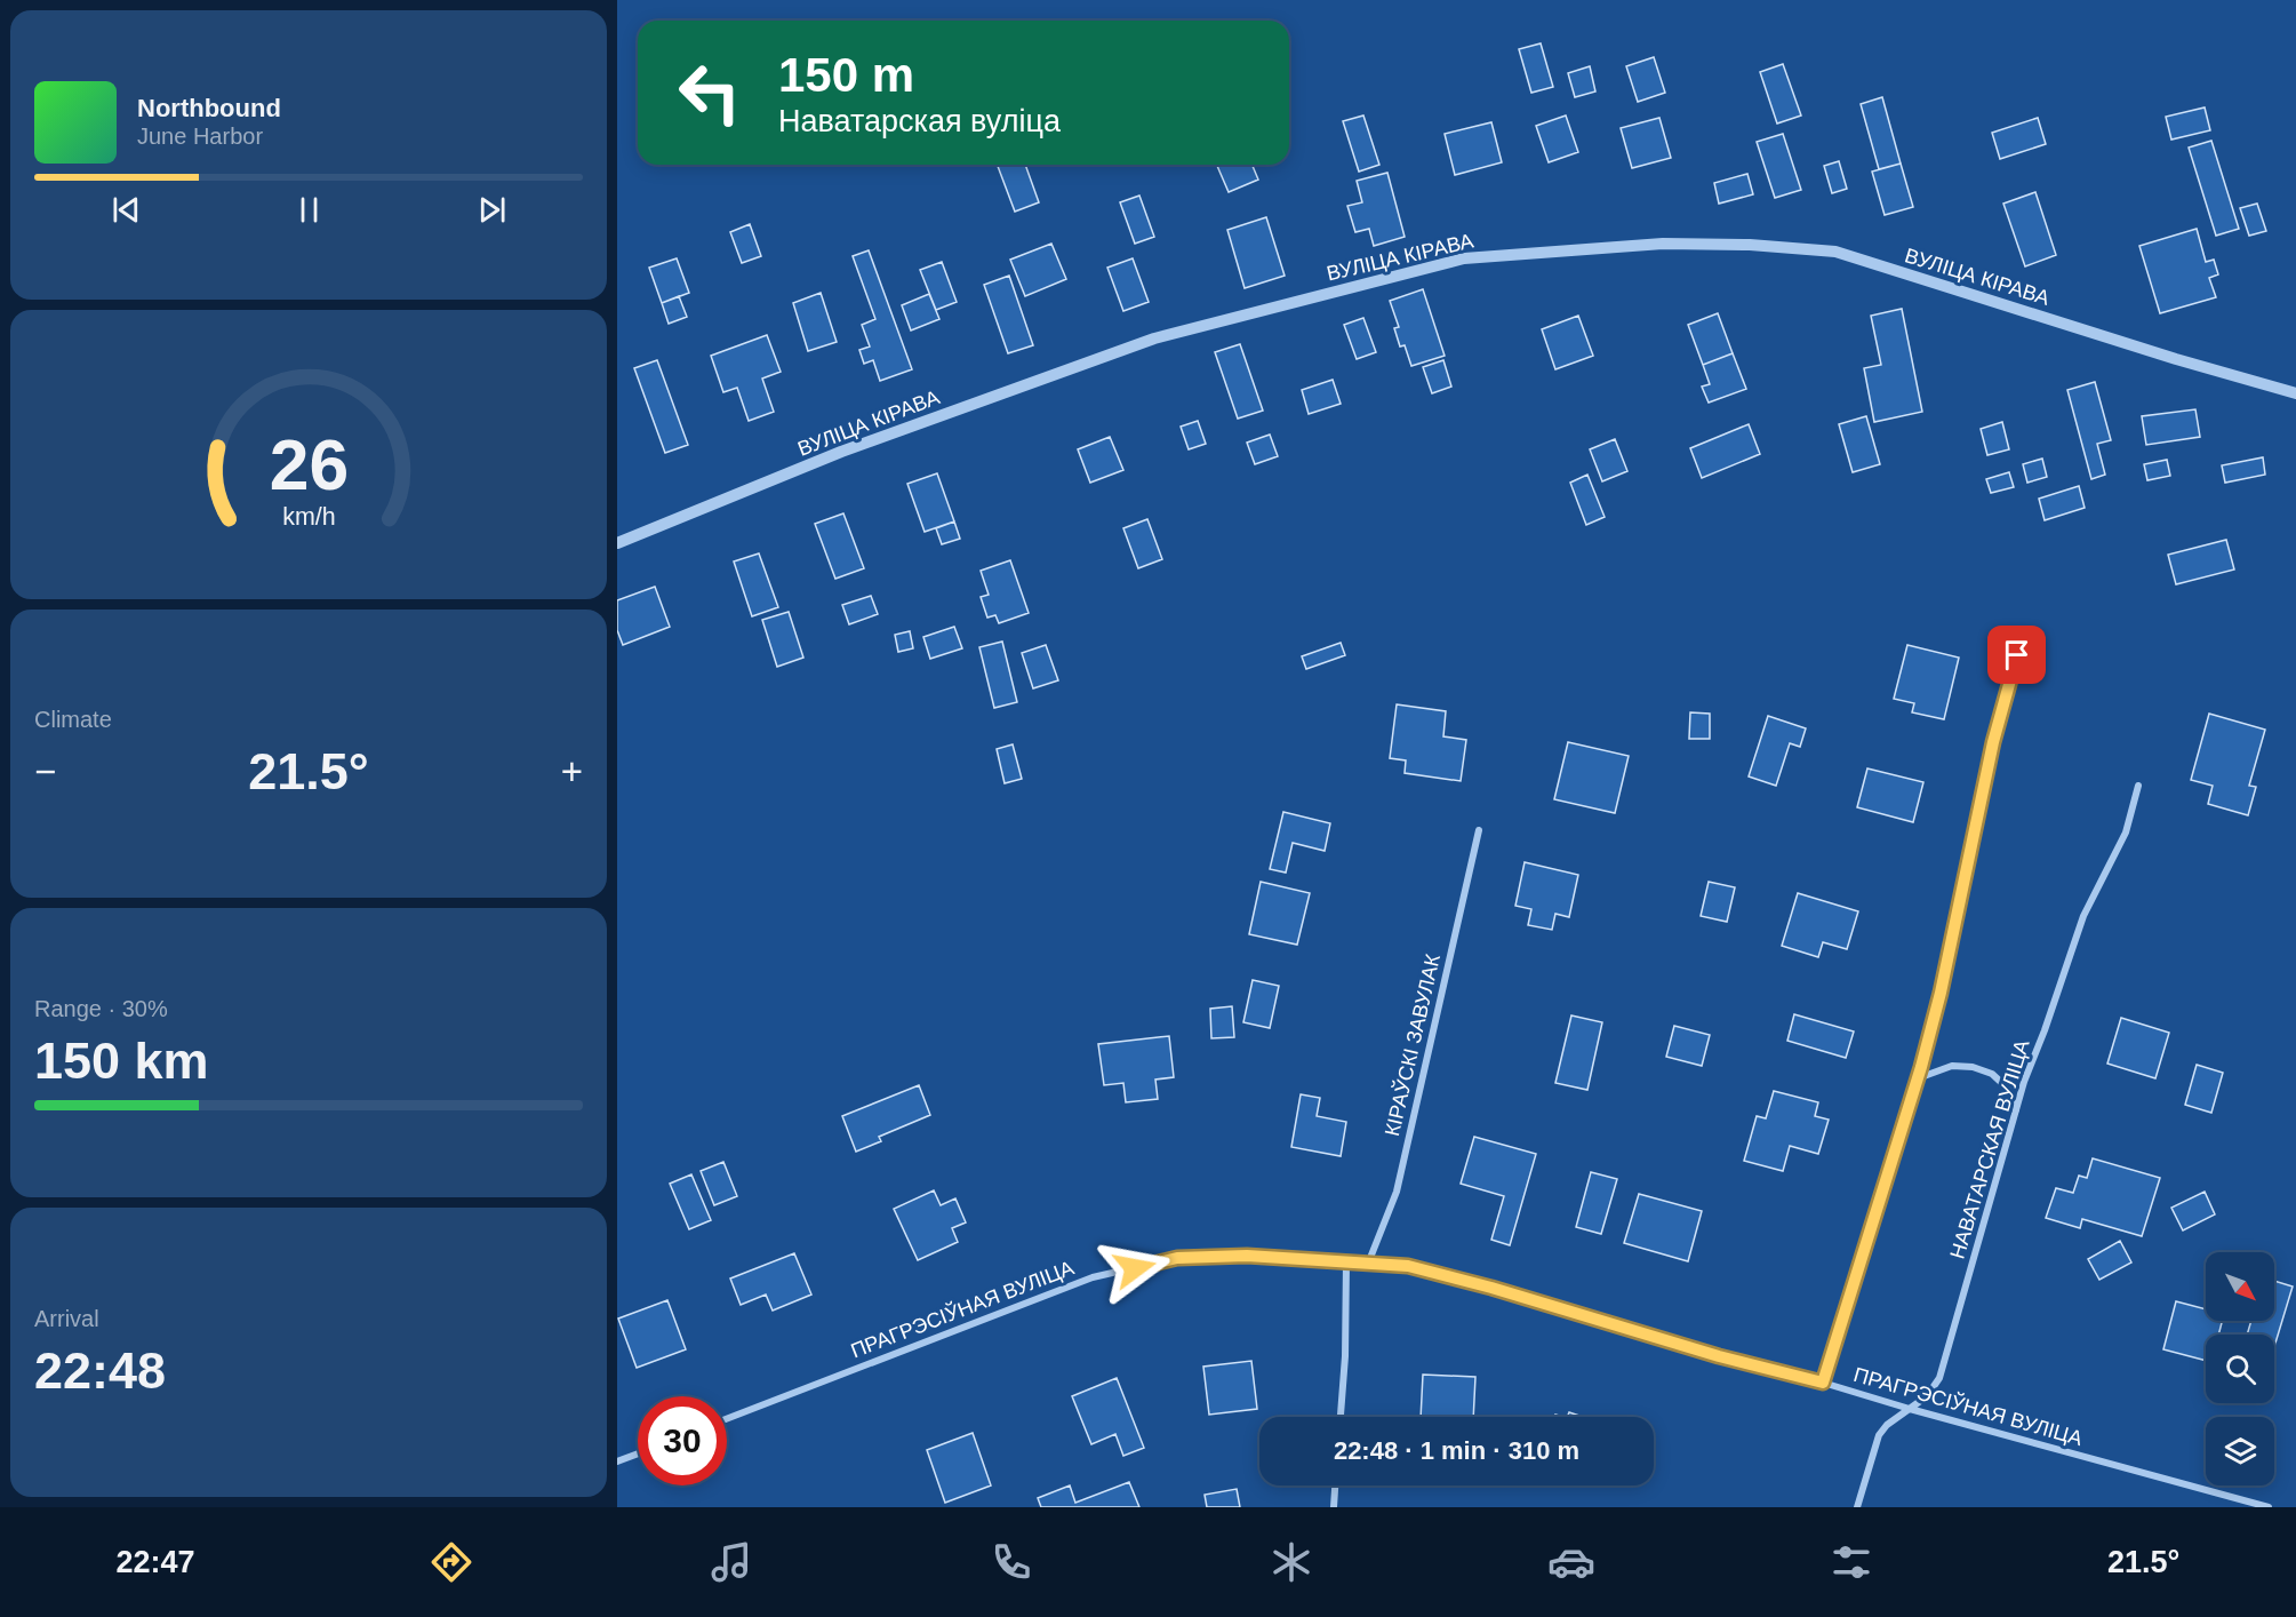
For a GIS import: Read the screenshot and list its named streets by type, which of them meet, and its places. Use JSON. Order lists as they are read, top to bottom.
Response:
{
  "streets": {
    "street": [
      "ВУЛІЦА КІРАВА",
      "КІРАЎСКІ ЗАВУЛАК",
      "НАВАТАРСКАЯ ВУЛІЦА",
      "ПРАГРЭСІЎНАЯ ВУЛІЦА"
    ]
  },
  "crossings": [
    ["КІРАЎСКІ ЗАВУЛАК", "ПРАГРЭСІЎНАЯ ВУЛІЦА"],
    ["НАВАТАРСКАЯ ВУЛІЦА", "ПРАГРЭСІЎНАЯ ВУЛІЦА"]
  ],
  "north": "bottom right",
  "page": {
    "turn": ["150 m", "Наватарская вуліца"],
    "song": ["Northbound", "June Harbor"],
    "tile": [
      "Climate",
      ["Range · 30%", "150 km"],
      ["Arrival", "22:48"]
    ],
    "heat": ["−", "21.5°", "+"],
    "limit": "30",
    "trip": "22:48 · 1 min · 310 m",
    "tabs": ["22:47", "21.5°"],
    "gauge": ["26", "km/h"]
  }
}
